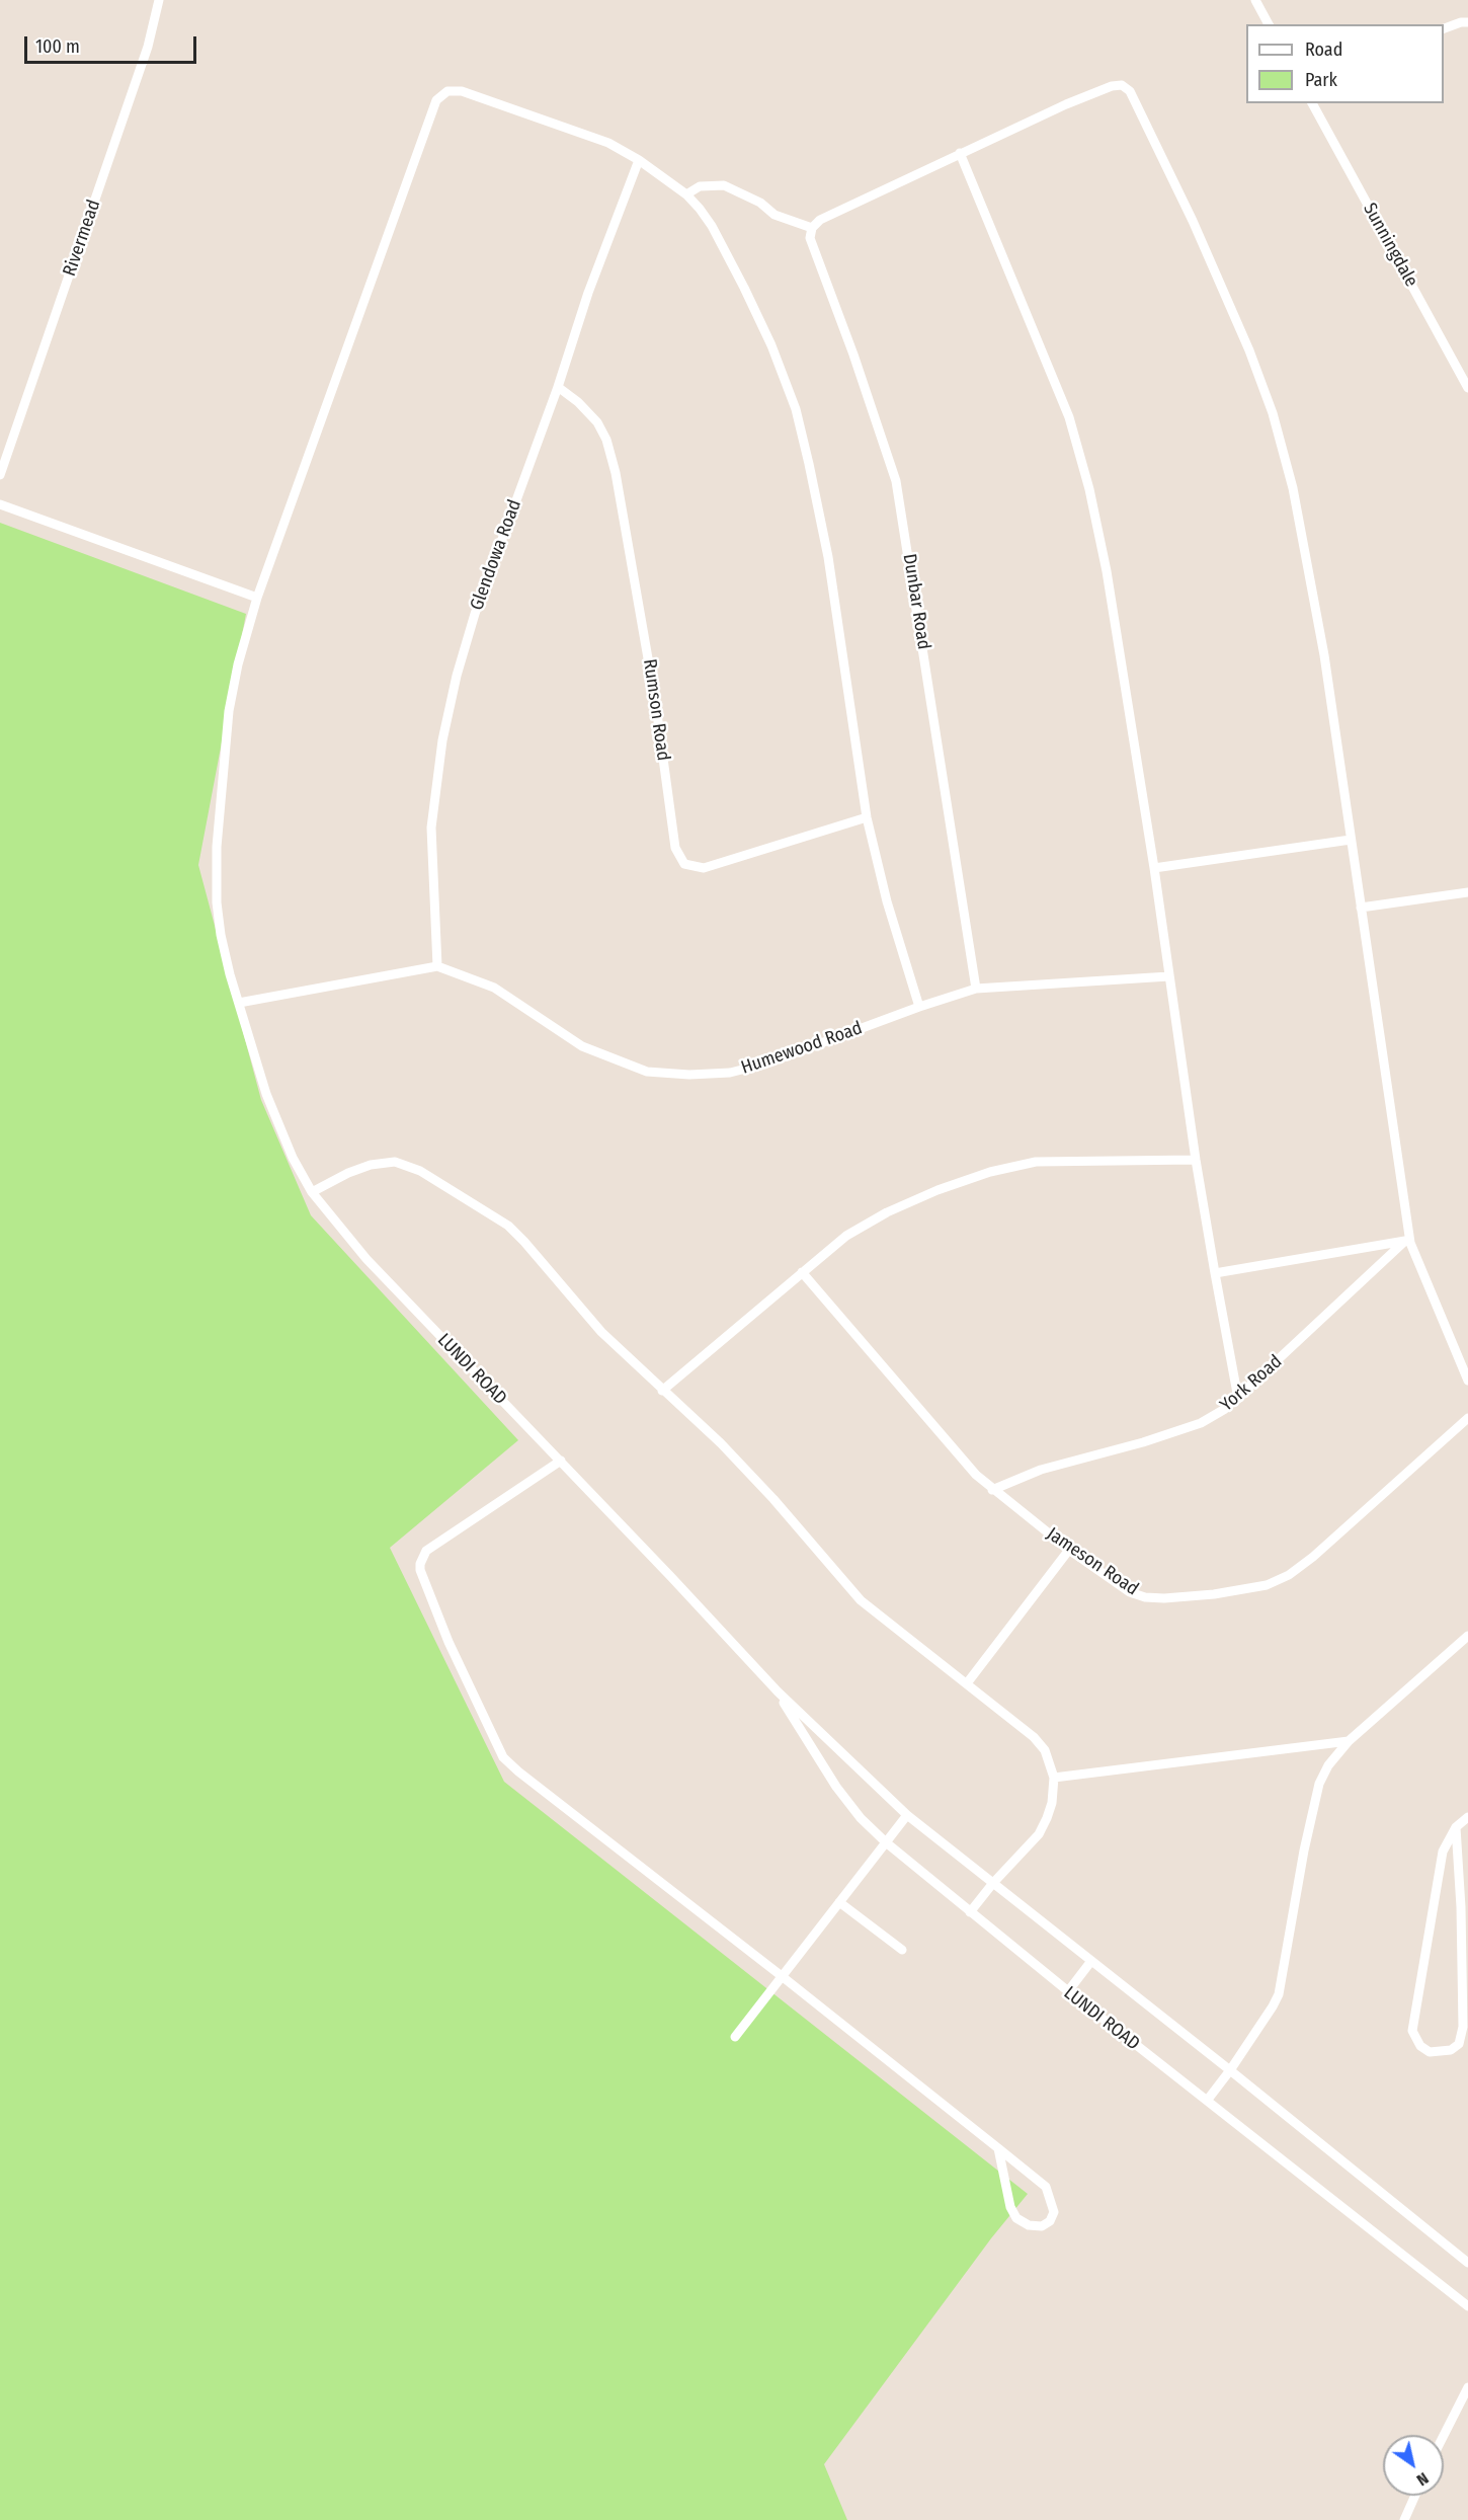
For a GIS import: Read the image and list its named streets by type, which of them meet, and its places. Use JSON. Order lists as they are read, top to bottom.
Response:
{
  "streets": {
    "street": [
      "Rivermead",
      "Sunningdale",
      "Glendowa Road",
      "Dunbar Road",
      "Rumson Road",
      "Humewood Road",
      "LUNDI ROAD",
      "York Road",
      "Jameson Road"
    ]
  },
  "crossings": [
    ["Glendowa Road", "Rumson Road"],
    ["Glendowa Road", "Humewood Road"],
    ["Glendowa Road", "LUNDI ROAD"],
    ["Dunbar Road", "Humewood Road"],
    ["Rumson Road", "LUNDI ROAD"],
    ["Humewood Road", "LUNDI ROAD"],
    ["York Road", "Jameson Road"]
  ],
  "legend": ["Road", "Park"],
  "scale_bar": "100 m",
  "north": "bottom right"
}
